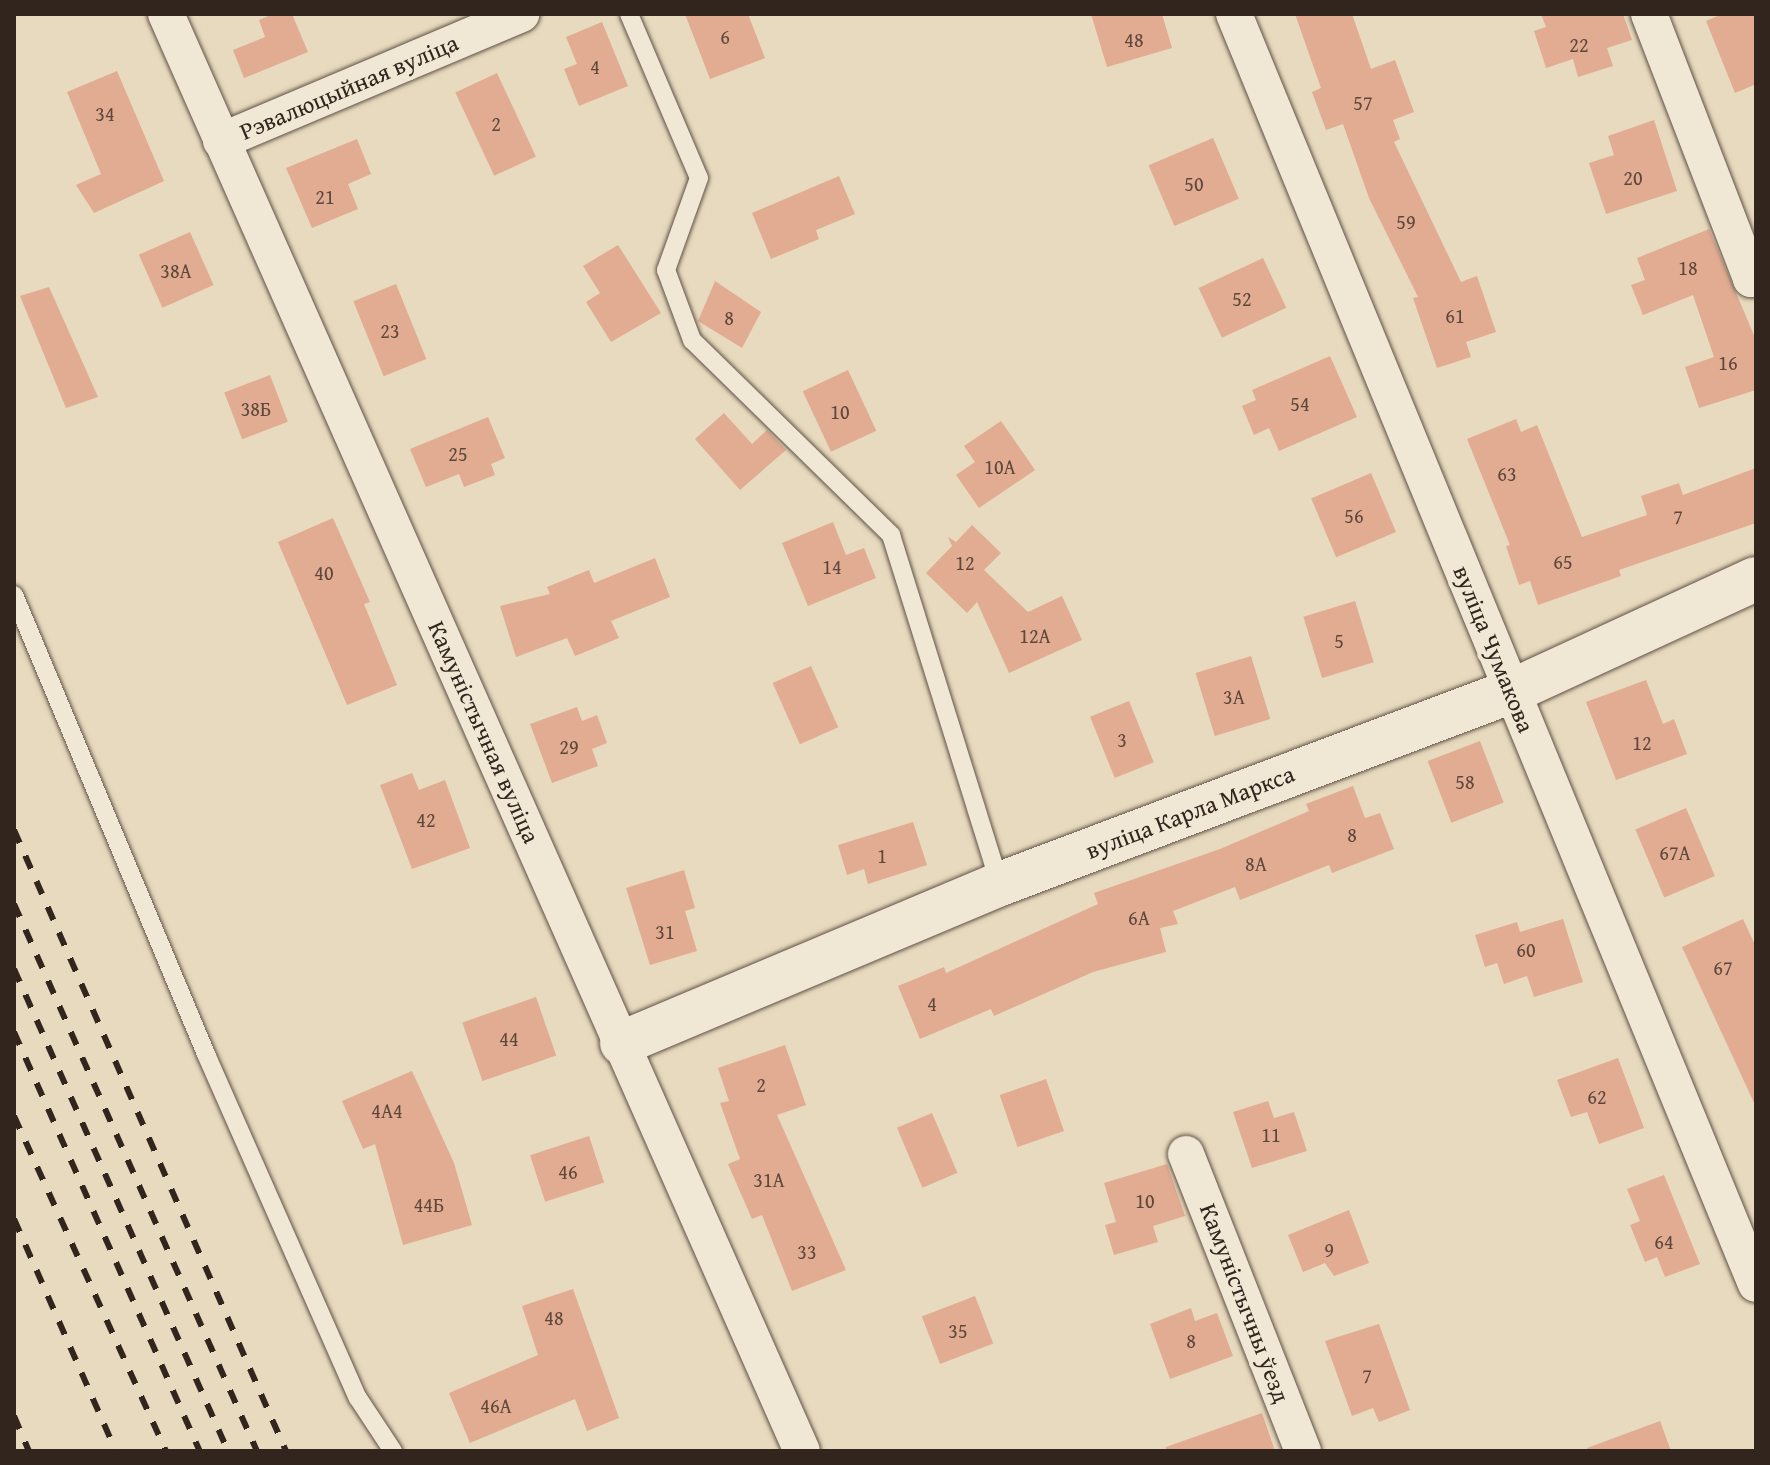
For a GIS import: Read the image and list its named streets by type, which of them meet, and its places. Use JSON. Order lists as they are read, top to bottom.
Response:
{
  "streets": {
    "street": [
      "Рэвалюцыйная вуліца",
      "вуліца Чумакова",
      "Камуністычная вуліца",
      "вуліца Карла Маркса",
      "Камуністычны ўезд"
    ]
  },
  "crossings": [
    ["Рэвалюцыйная вуліца", "Камуністычная вуліца"],
    ["вуліца Чумакова", "вуліца Карла Маркса"],
    ["Камуністычная вуліца", "вуліца Карла Маркса"]
  ],
  "house_numbers": [
    "6",
    "48",
    "22",
    "4",
    "57",
    "34",
    "2",
    "20",
    "50",
    "21",
    "59",
    "18",
    "38А",
    "52",
    "61",
    "8",
    "23",
    "16",
    "54",
    "38Б",
    "10",
    "25",
    "10А",
    "63",
    "56",
    "7",
    "65",
    "12",
    "14",
    "40",
    "12А",
    "5",
    "3А",
    "3",
    "12",
    "29",
    "58",
    "42",
    "8",
    "67А",
    "1",
    "8А",
    "6А",
    "31",
    "60",
    "67",
    "4",
    "44",
    "2",
    "62",
    "4А4",
    "11",
    "46",
    "31А",
    "10",
    "44Б",
    "64",
    "9",
    "33",
    "48",
    "35",
    "8",
    "7",
    "46А"
  ]
}
